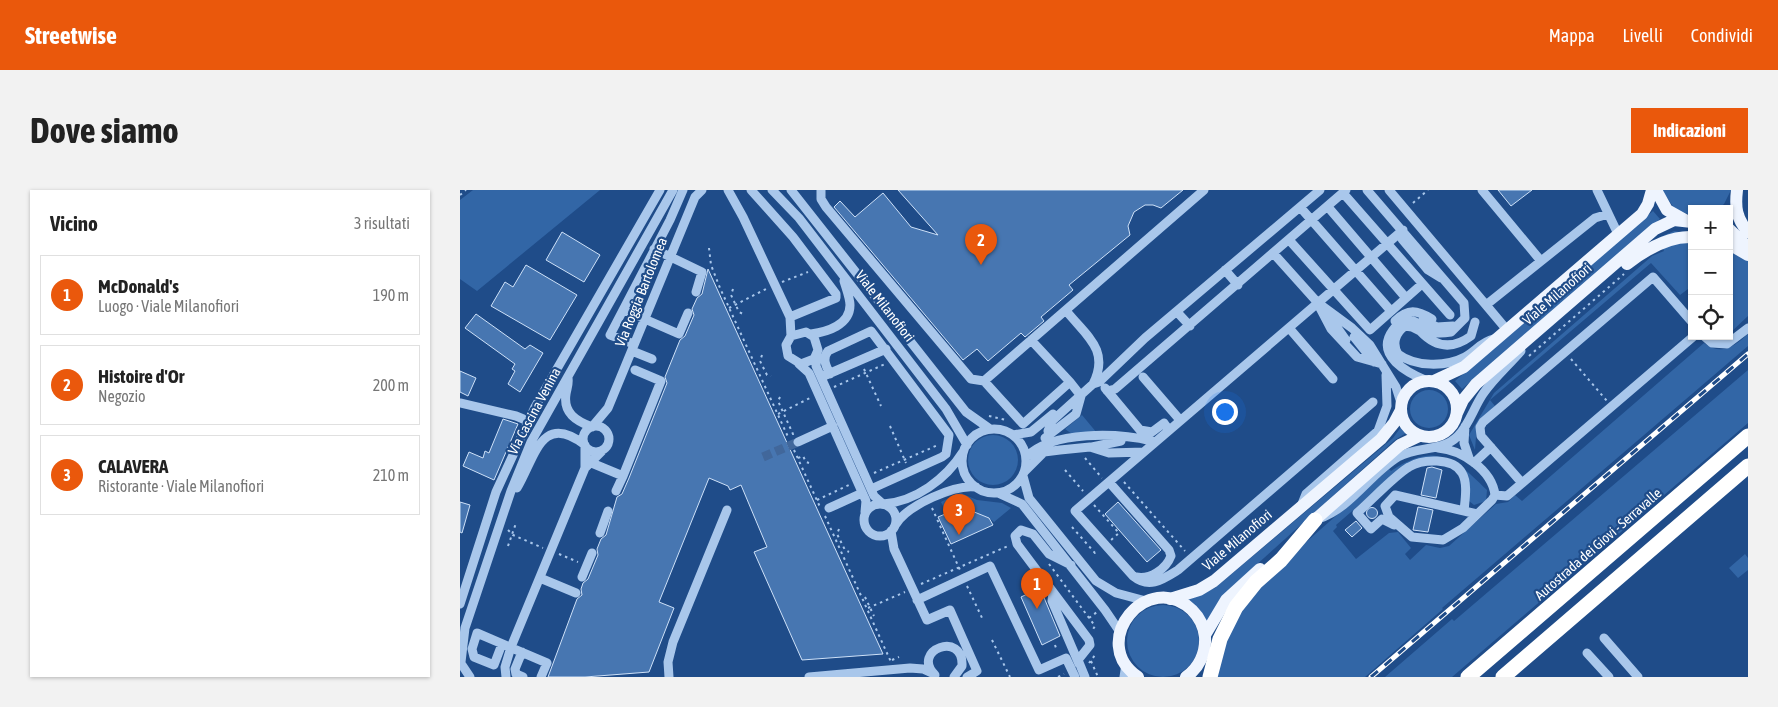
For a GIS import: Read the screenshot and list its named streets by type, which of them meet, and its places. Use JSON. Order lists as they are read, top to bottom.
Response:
{
  "streets": {
    "highway": ["Autostrada dei Giovi - Serravalle"],
    "main road": ["Viale Milanofiori"],
    "street": ["Via Roggia Bartolomea", "Via Cascina Venina"]
  },
  "page": {
    "header": "Streetwise",
    "nav": ["Mappa", "Livelli", "Condividi"],
    "buttons": "Indicazioni",
    "title": "Dove siamo",
    "heading": ["Vicino", "3 risultati"],
    "map_buttons": ["+", "−"],
    "pins": ["2", "3", "1"],
    "list": [
      {
        "mark": "1",
        "name": "McDonald's",
        "note": "Luogo · Viale Milanofiori",
        "value": "190 m"
      },
      {
        "mark": "2",
        "name": "Histoire d'Or",
        "note": "Negozio",
        "value": "200 m"
      },
      {
        "mark": "3",
        "name": "CALAVERA",
        "note": "Ristorante · Viale Milanofiori",
        "value": "210 m"
      }
    ]
  }
}
